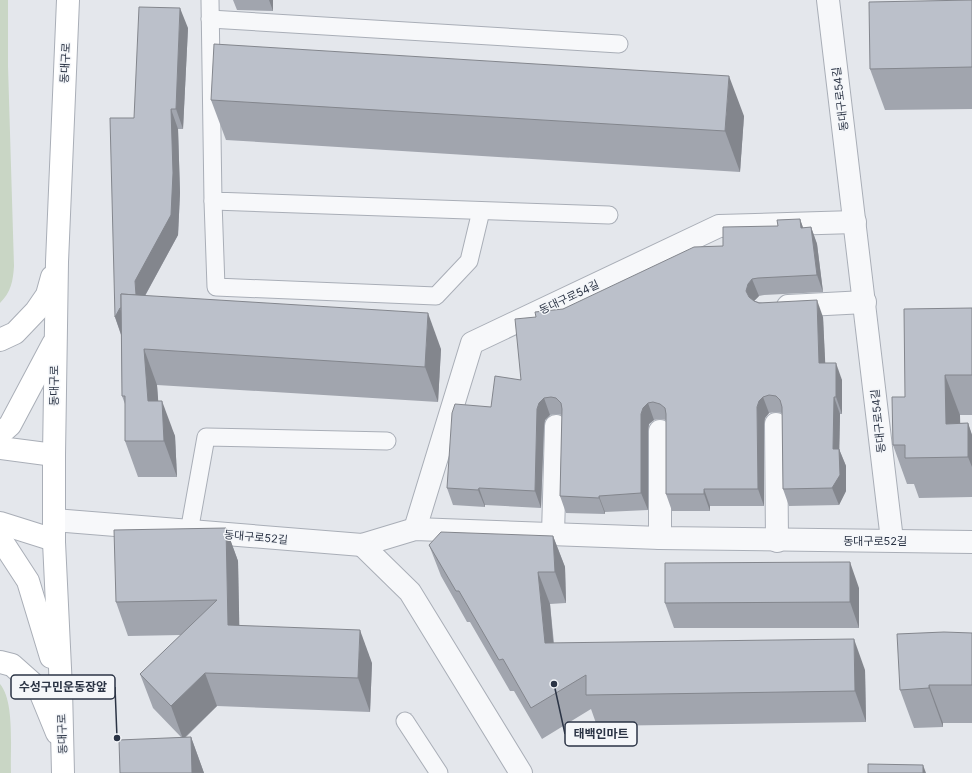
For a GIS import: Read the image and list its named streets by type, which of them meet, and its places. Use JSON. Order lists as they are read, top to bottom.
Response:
{
  "streets": {
    "main road": ["동대구로"],
    "street": ["동대구로54길", "동대구로52길"]
  },
  "crossings": [
    ["동대구로", "동대구로52길"],
    ["동대구로54길", "동대구로52길"]
  ],
  "places": ["태백인마트", "수성구민운동장앞"]
}
